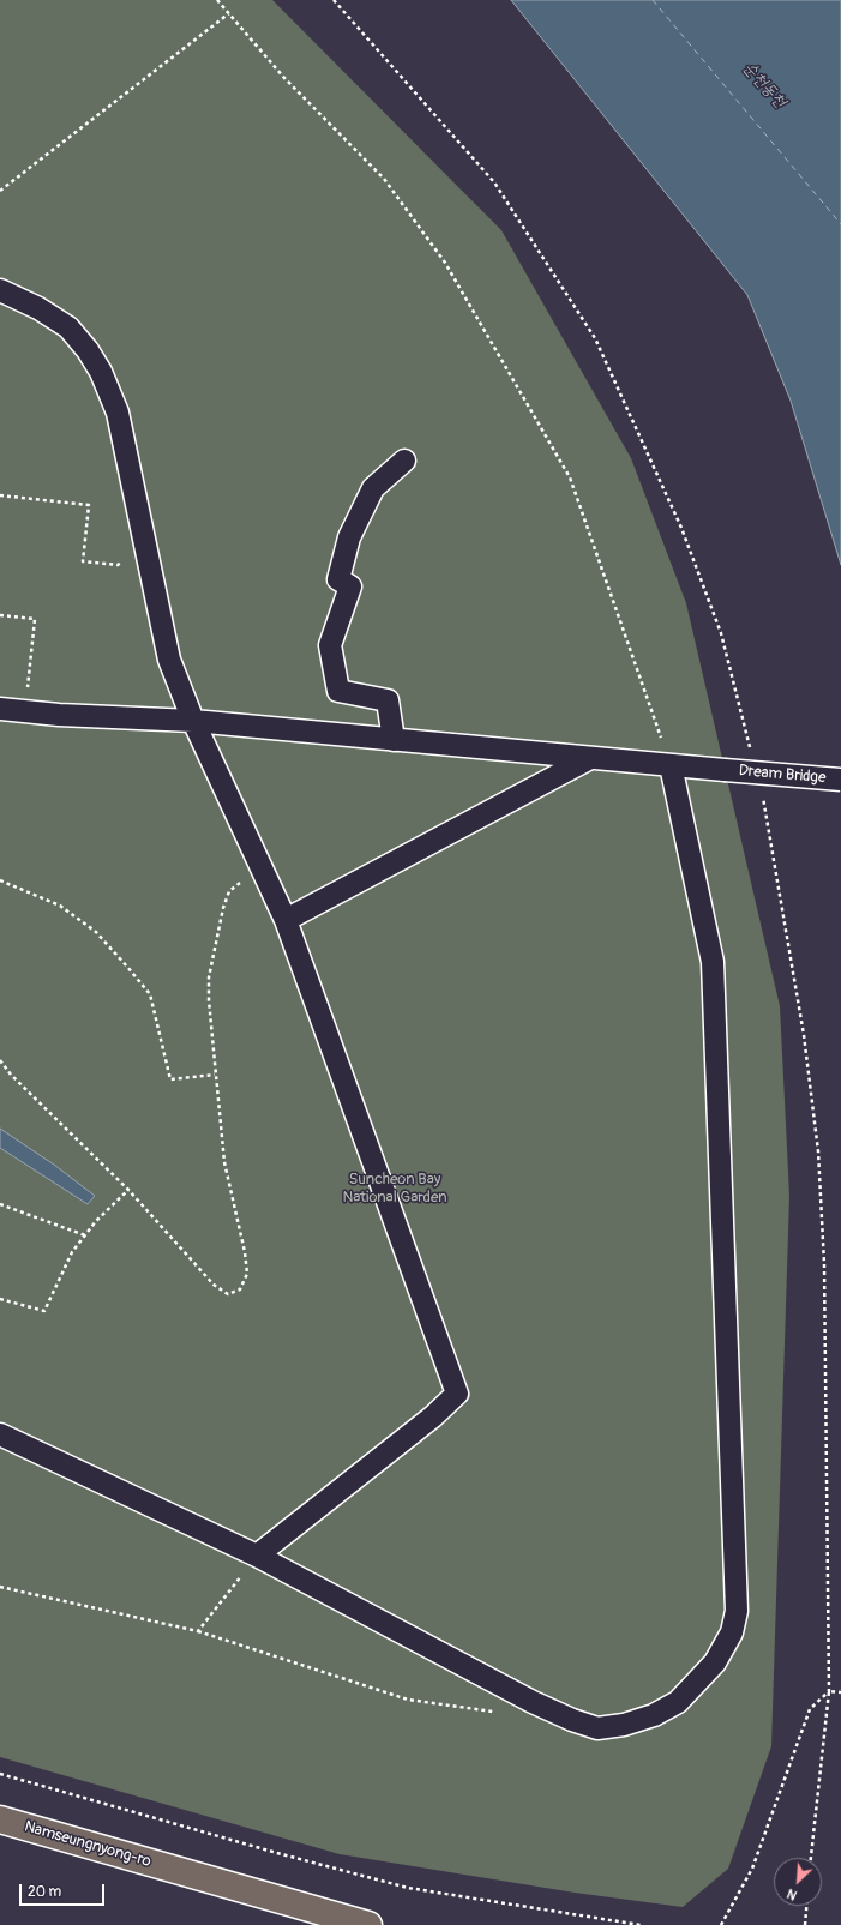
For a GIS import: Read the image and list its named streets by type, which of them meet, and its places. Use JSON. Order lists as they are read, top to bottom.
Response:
{
  "streets": {
    "main road": ["Namseungnyong-ro"],
    "street": ["Dream Bridge"]
  },
  "water": ["순천동천"],
  "parks": ["Suncheon Bay National Garden"],
  "scale_bar": "20 m",
  "north": "bottom left"
}
